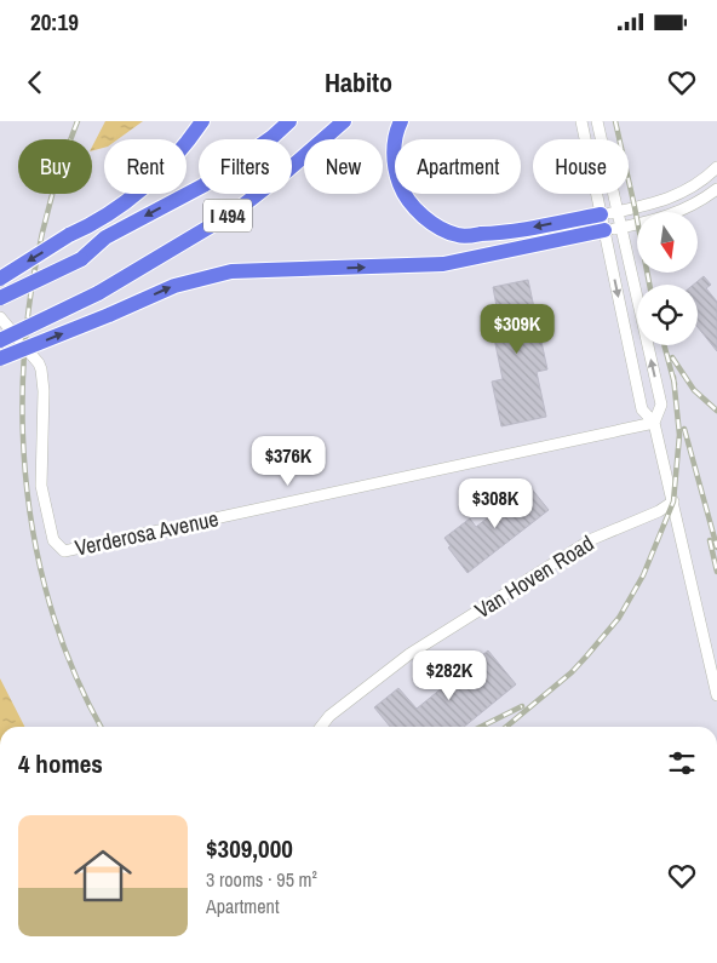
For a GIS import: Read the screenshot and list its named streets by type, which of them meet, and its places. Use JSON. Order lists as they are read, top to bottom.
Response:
{
  "streets": {
    "highway": ["I 494"],
    "street": ["Verderosa Avenue", "Van Hoven Road"]
  },
  "north": "bottom",
  "page": {
    "status": "20:19",
    "header": "Habito",
    "chip": [
      "Buy",
      "Rent",
      "Filters",
      "New",
      "Apartment",
      "House"
    ],
    "price": [
      "$309K",
      "$376K",
      "$308K",
      "$282K"
    ],
    "heading": "4 homes",
    "list": [
      {
        "name": "$309,000",
        "note": "3 rooms · 95 m² · Apartment"
      }
    ]
  }
}
